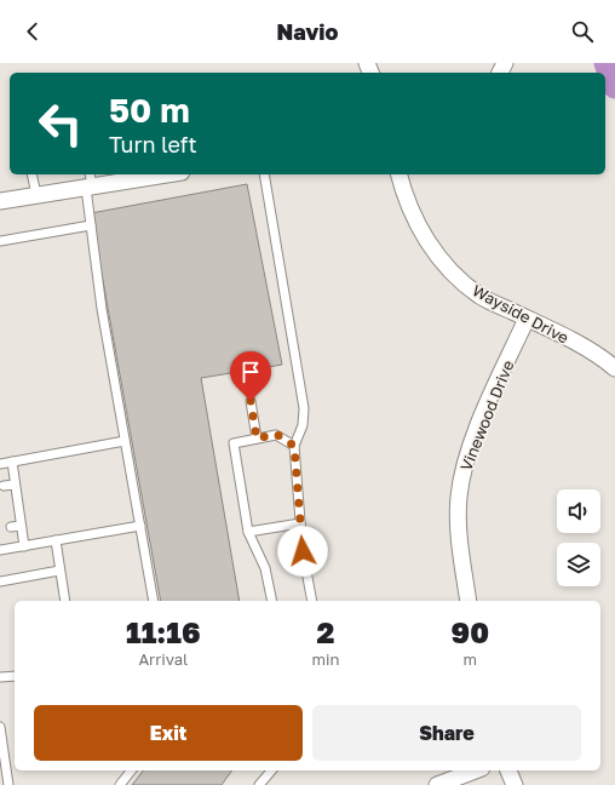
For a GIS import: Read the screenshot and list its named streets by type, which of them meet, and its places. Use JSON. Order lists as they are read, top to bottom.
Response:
{
  "streets": {
    "street": ["Wayside Drive", "Vinewood Drive"]
  },
  "crossings": [
    ["Wayside Drive", "Vinewood Drive"]
  ],
  "page": {
    "header": "Navio",
    "turn": ["50 m", "Turn left"],
    "eta": [
      "11:16",
      "Arrival",
      "2",
      "min",
      "90",
      "m"
    ],
    "buttons": ["Exit", "Share"]
  }
}
